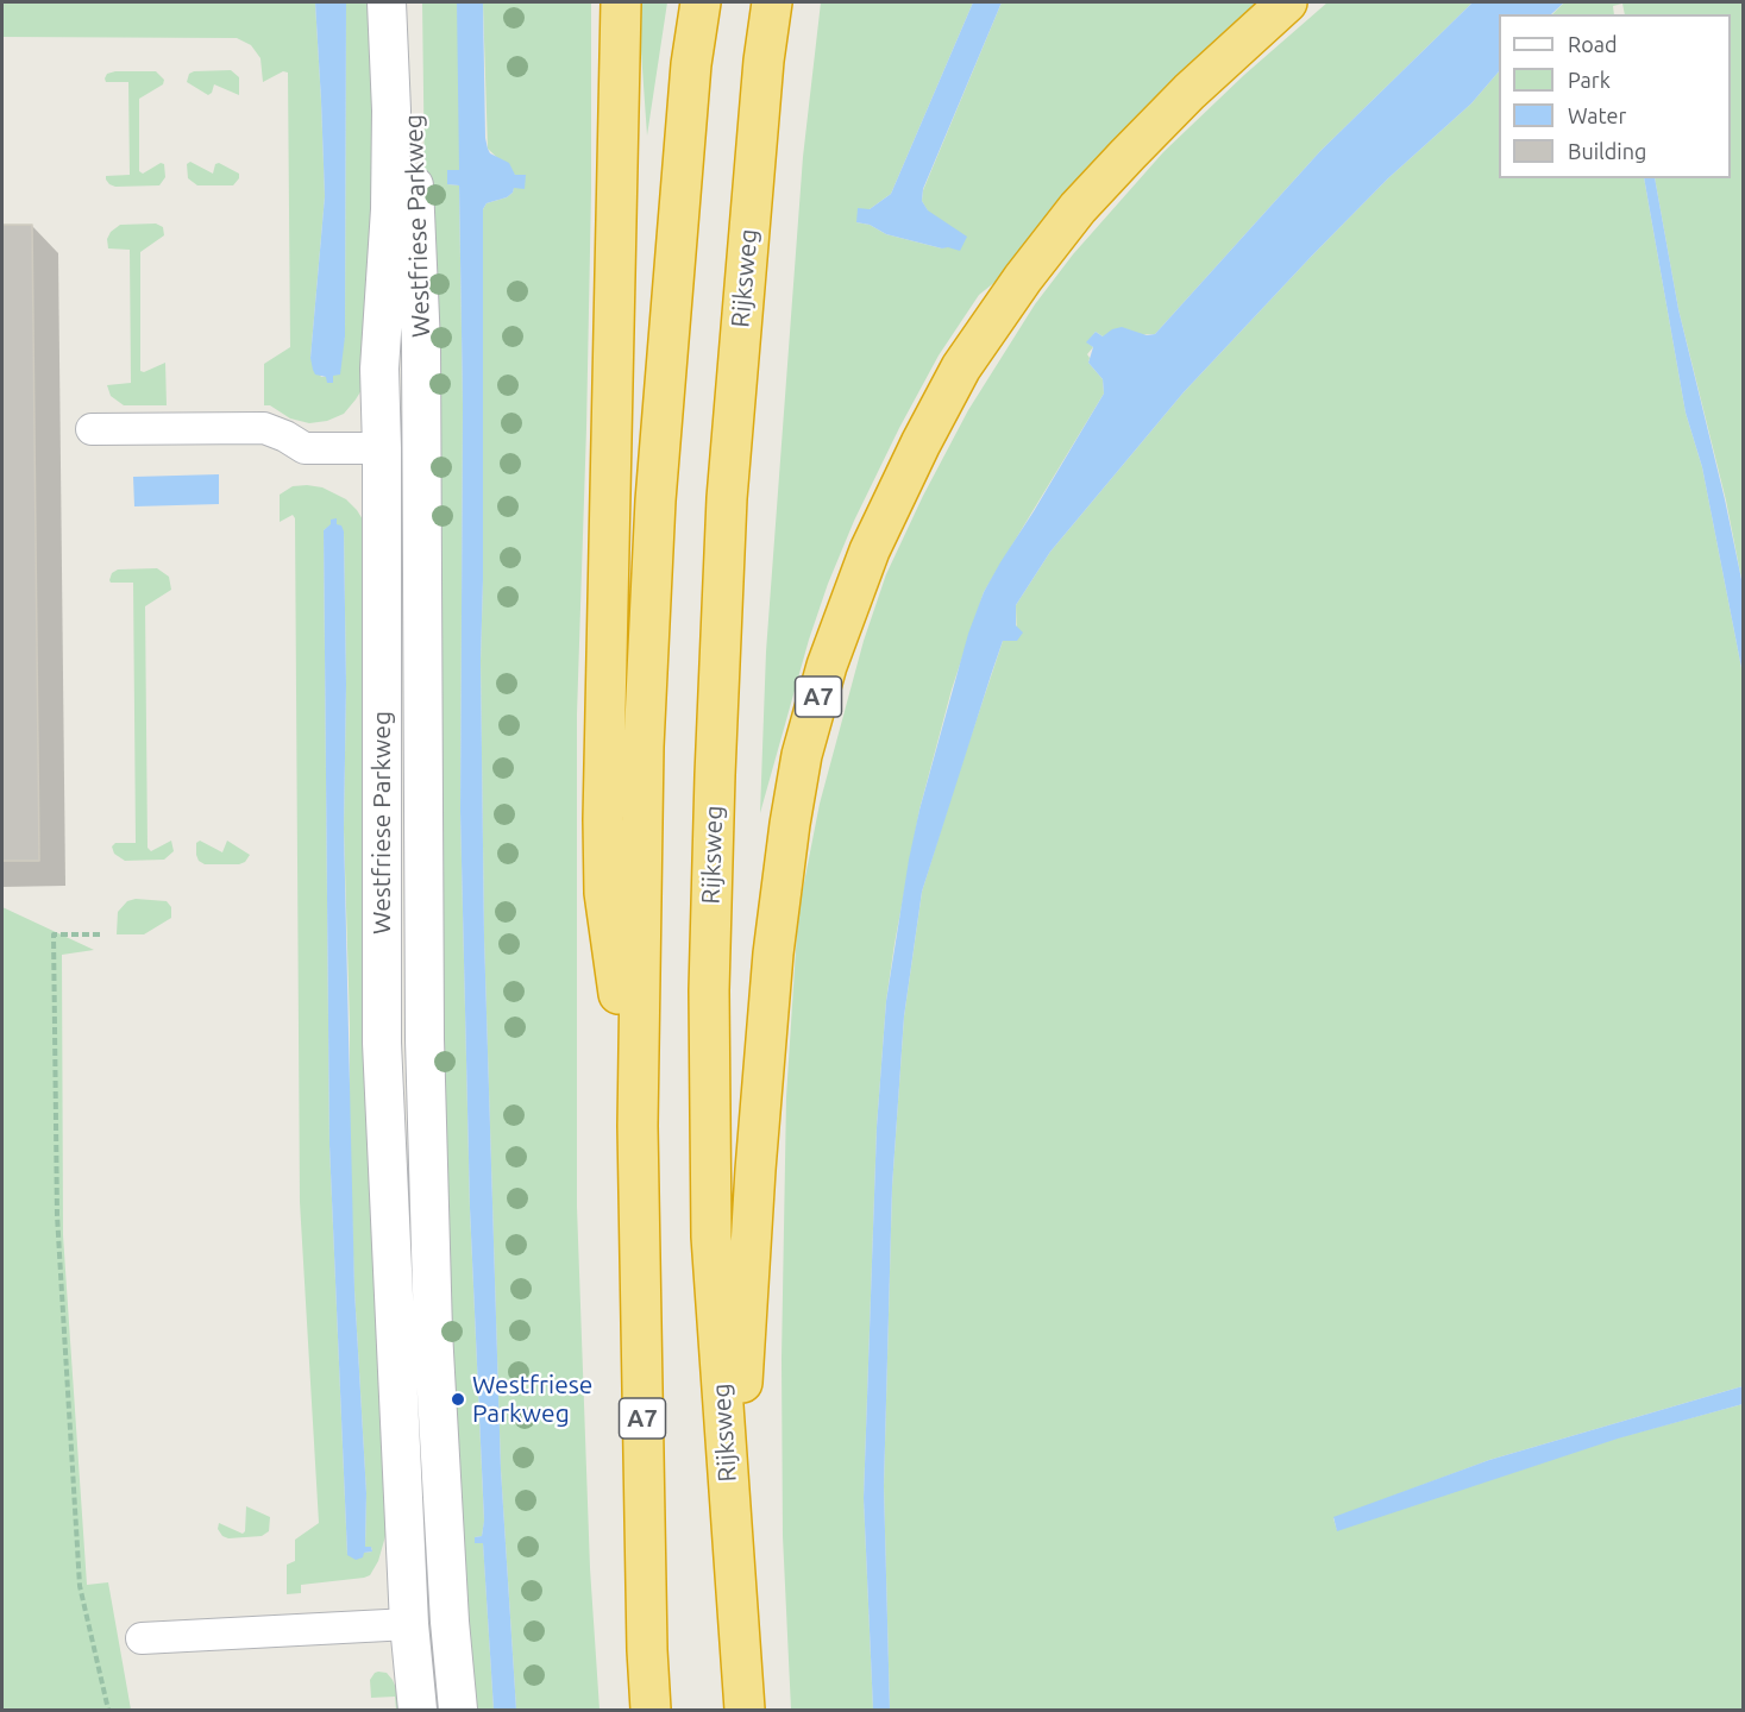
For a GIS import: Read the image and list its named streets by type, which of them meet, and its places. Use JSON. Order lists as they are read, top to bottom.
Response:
{
  "streets": {
    "highway": ["Rijksweg", "A7"],
    "street": ["Westfriese Parkweg"]
  },
  "crossings": [
    ["Rijksweg", "A7"]
  ],
  "places": ["Westfriese Parkweg"],
  "legend": [
    "Road",
    "Park",
    "Water",
    "Building"
  ]
}
